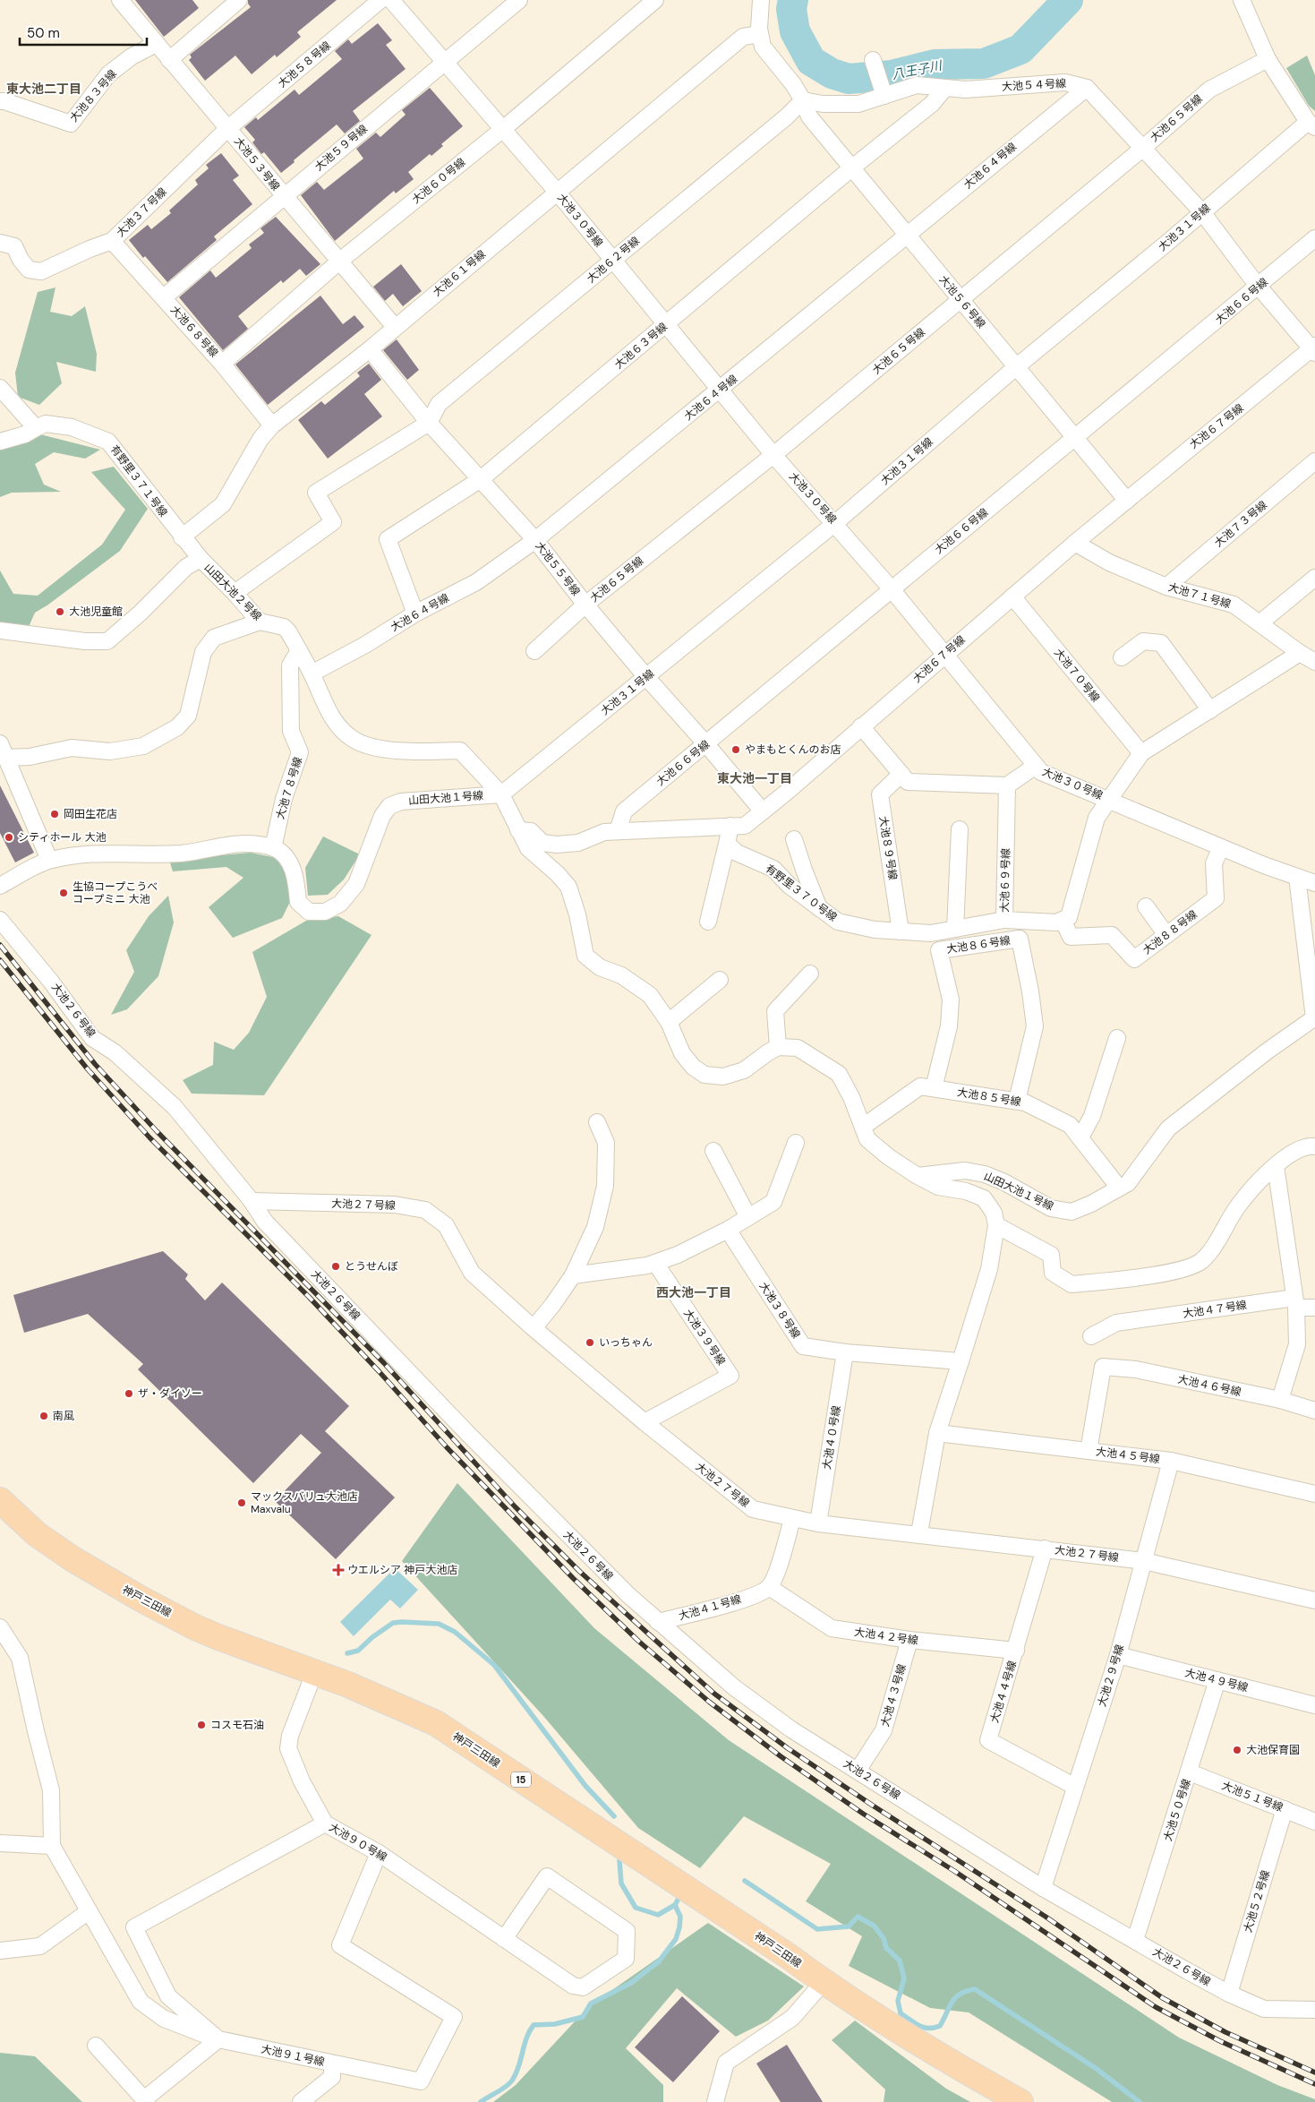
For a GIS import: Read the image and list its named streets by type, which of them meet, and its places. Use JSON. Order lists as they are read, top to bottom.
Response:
{
  "streets": {
    "main road": ["神戸三田線", "15"],
    "street": [
      "大池５８号線",
      "大池５４号線",
      "大池８３号線",
      "大池６５号線",
      "大池５９号線",
      "大池５３号線",
      "大池６４号線",
      "大池６０号線",
      "大池３７号線",
      "大池３０号線",
      "大池３１号線",
      "大池６２号線",
      "大池６１号線",
      "大池６６号線",
      "大池５６号線",
      "大池６８号線",
      "大池６３号線",
      "大池６７号線",
      "有野里３７１号線",
      "大池７３号線",
      "大池５５号線",
      "山田大池２号線",
      "大池７１号線",
      "大池７０号線",
      "大池７８号線",
      "山田大池１号線",
      "大池８９号線",
      "大池６９号線",
      "有野里３７０号線",
      "大池８８号線",
      "大池８６号線",
      "大池２６号線",
      "大池８５号線",
      "大池２７号線",
      "大池４７号線",
      "大池３８号線",
      "大池３９号線",
      "大池４６号線",
      "大池４０号線",
      "大池４５号線",
      "大池４１号線",
      "大池４２号線",
      "大池２９号線",
      "大池４９号線",
      "大池４４号線",
      "大池４３号線",
      "大池５１号線",
      "大池５０号線",
      "大池９０号線",
      "大池５２号線",
      "大池９１号線"
    ]
  },
  "crossings": [
    ["大池５８号線", "大池５３号線"],
    ["大池５８号線", "大池３７号線"],
    ["大池５４号線", "大池６４号線"],
    ["大池５４号線", "大池６２号線"],
    ["大池５４号線", "大池５６号線"],
    ["大池５４号線", "大池６３号線"],
    ["大池８３号線", "大池５３号線"],
    ["大池６５号線", "大池３０号線"],
    ["大池６５号線", "大池５６号線"],
    ["大池６５号線", "大池５５号線"],
    ["大池５９号線", "大池５３号線"],
    ["大池５９号線", "大池３０号線"],
    ["大池５９号線", "大池６８号線"],
    ["大池５３号線", "大池６０号線"],
    ["大池５３号線", "大池３７号線"],
    ["大池５３号線", "大池６１号線"],
    ["大池６４号線", "大池３０号線"],
    ["大池６４号線", "大池５６号線"],
    ["大池６４号線", "大池６３号線"],
    ["大池６４号線", "大池５５号線"],
    ["大池６４号線", "山田大池２号線"],
    ["大池６０号線", "大池３０号線"],
    ["大池６０号線", "大池６８号線"],
    ["大池３７号線", "大池６８号線"],
    ["大池３０号線", "大池３１号線"],
    ["大池３０号線", "大池６２号線"],
    ["大池３０号線", "大池６１号線"],
    ["大池３０号線", "大池６６号線"],
    ["大池３０号線", "大池６３号線"],
    ["大池３０号線", "大池６７号線"],
    ["大池３０号線", "大池８８号線"],
    ["大池３１号線", "大池５６号線"],
    ["大池３１号線", "大池５５号線"],
    ["大池３１号線", "山田大池２号線"],
    ["大池３１号線", "山田大池１号線"],
    ["大池６２号線", "大池５６号線"],
    ["大池６２号線", "大池５５号線"],
    ["大池６１号線", "大池６８号線"],
    ["大池６１号線", "有野里３７１号線"],
    ["大池６１号線", "大池５５号線"],
    ["大池６６号線", "大池５６号線"],
    ["大池６６号線", "大池６７号線"],
    ["大池６６号線", "大池５５号線"],
    ["大池５６号線", "大池６３号線"],
    ["大池５６号線", "大池６７号線"],
    ["大池６３号線", "大池５５号線"],
    ["大池６７号線", "大池５５号線"],
    ["大池６７号線", "大池７１号線"],
    ["大池６７号線", "大池７０号線"],
    ["有野里３７１号線", "山田大池２号線"],
    ["大池７３号線", "大池７１号線"],
    ["山田大池２号線", "大池７８号線"],
    ["山田大池２号線", "山田大池１号線"],
    ["大池７８号線", "山田大池１号線"],
    ["山田大池１号線", "大池８５号線"],
    ["大池８９号線", "有野里３７０号線"],
    ["大池６９号線", "有野里３７０号線"],
    ["大池６９号線", "大池８８号線"],
    ["大池８６号線", "大池８５号線"],
    ["大池２６号線", "大池２７号線"],
    ["大池２６号線", "大池４１号線"],
    ["大池２６号線", "大池２９号線"],
    ["大池２６号線", "大池４３号線"],
    ["大池２６号線", "大池５０号線"],
    ["大池２６号線", "大池５２号線"],
    ["大池２７号線", "大池３９号線"],
    ["大池２７号線", "大池４０号線"],
    ["大池２７号線", "大池２９号線"],
    ["大池２７号線", "大池４４号線"],
    ["大池３８号線", "大池４０号線"],
    ["大池４６号線", "大池４５号線"],
    ["大池４５号線", "大池２９号線"],
    ["神戸三田線", "大池９０号線"],
    ["大池４１号線", "大池４２号線"],
    ["大池４２号線", "大池４４号線"],
    ["大池４２号線", "大池４３号線"],
    ["大池２９号線", "大池４９号線"],
    ["大池２９号線", "大池４４号線"],
    ["大池４９号線", "大池５０号線"],
    ["大池５１号線", "大池５０号線"],
    ["大池５１号線", "大池５２号線"],
    ["大池９０号線", "大池９１号線"]
  ],
  "districts": ["東大池二丁目", "東大池一丁目", "西大池一丁目"],
  "water": ["八王子川"],
  "places": {
    "other": [
      "大池児童館",
      "やまもとくんのお店",
      "岡田生花店",
      "シティホール 大池",
      "生協コープこうべ コープミニ 大池",
      "とうせんぼ",
      "いっちゃん",
      "ザ・ダイソー",
      "南風",
      "マックスバリュ大池店 Maxvalu",
      "コスモ石油",
      "大池保育園"
    ],
    "health": ["ウエルシア 神戸大池店"]
  },
  "scale_bar": "50 m"
}
